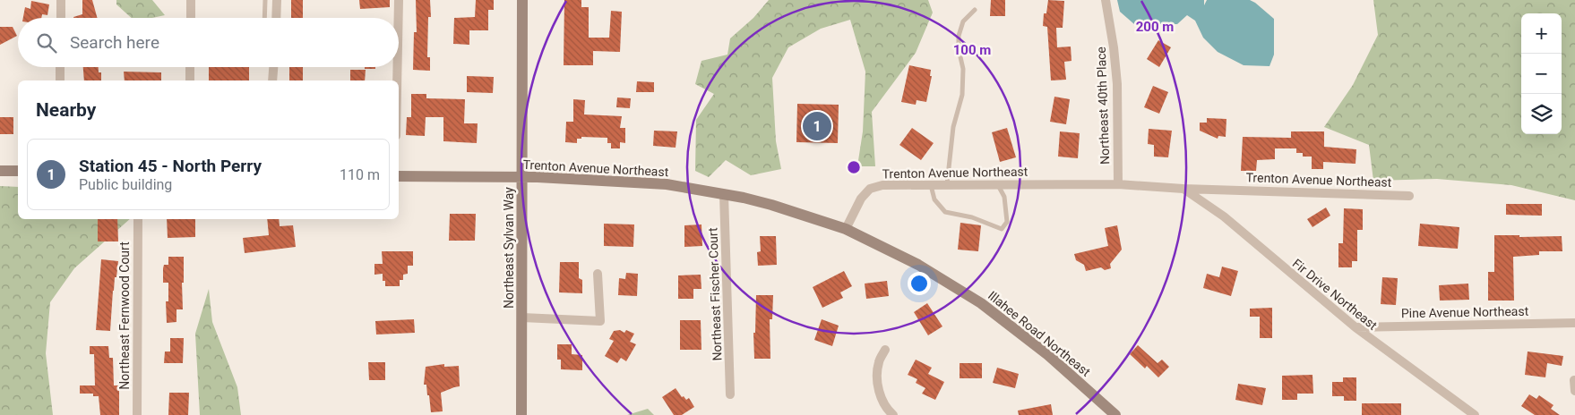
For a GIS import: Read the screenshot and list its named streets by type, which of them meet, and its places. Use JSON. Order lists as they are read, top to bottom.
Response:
{
  "streets": {
    "main road": ["Trenton Avenue Northeast", "Northeast Sylvan Way", "Illahee Road Northeast"],
    "street": [
      "Northeast 40th Place",
      "Northeast Fischer Court",
      "Fir Drive Northeast",
      "Pine Avenue Northeast",
      "Northeast Fernwood Court"
    ]
  },
  "crossings": [
    ["Northeast 40th Place", "Trenton Avenue Northeast"],
    ["Trenton Avenue Northeast", "Northeast Sylvan Way"],
    ["Trenton Avenue Northeast", "Northeast Fischer Court"],
    ["Trenton Avenue Northeast", "Fir Drive Northeast"],
    ["Trenton Avenue Northeast", "Illahee Road Northeast"],
    ["Fir Drive Northeast", "Pine Avenue Northeast"]
  ],
  "page": {
    "map_buttons": ["+", "−"],
    "search": "Search here",
    "heading": "Nearby",
    "pins": "1",
    "list": [
      {
        "mark": "1",
        "name": "Station 45 - North Perry",
        "note": "Public building",
        "value": "110 m"
      }
    ]
  },
  "rings": ["200 m", "100 m"]
}
